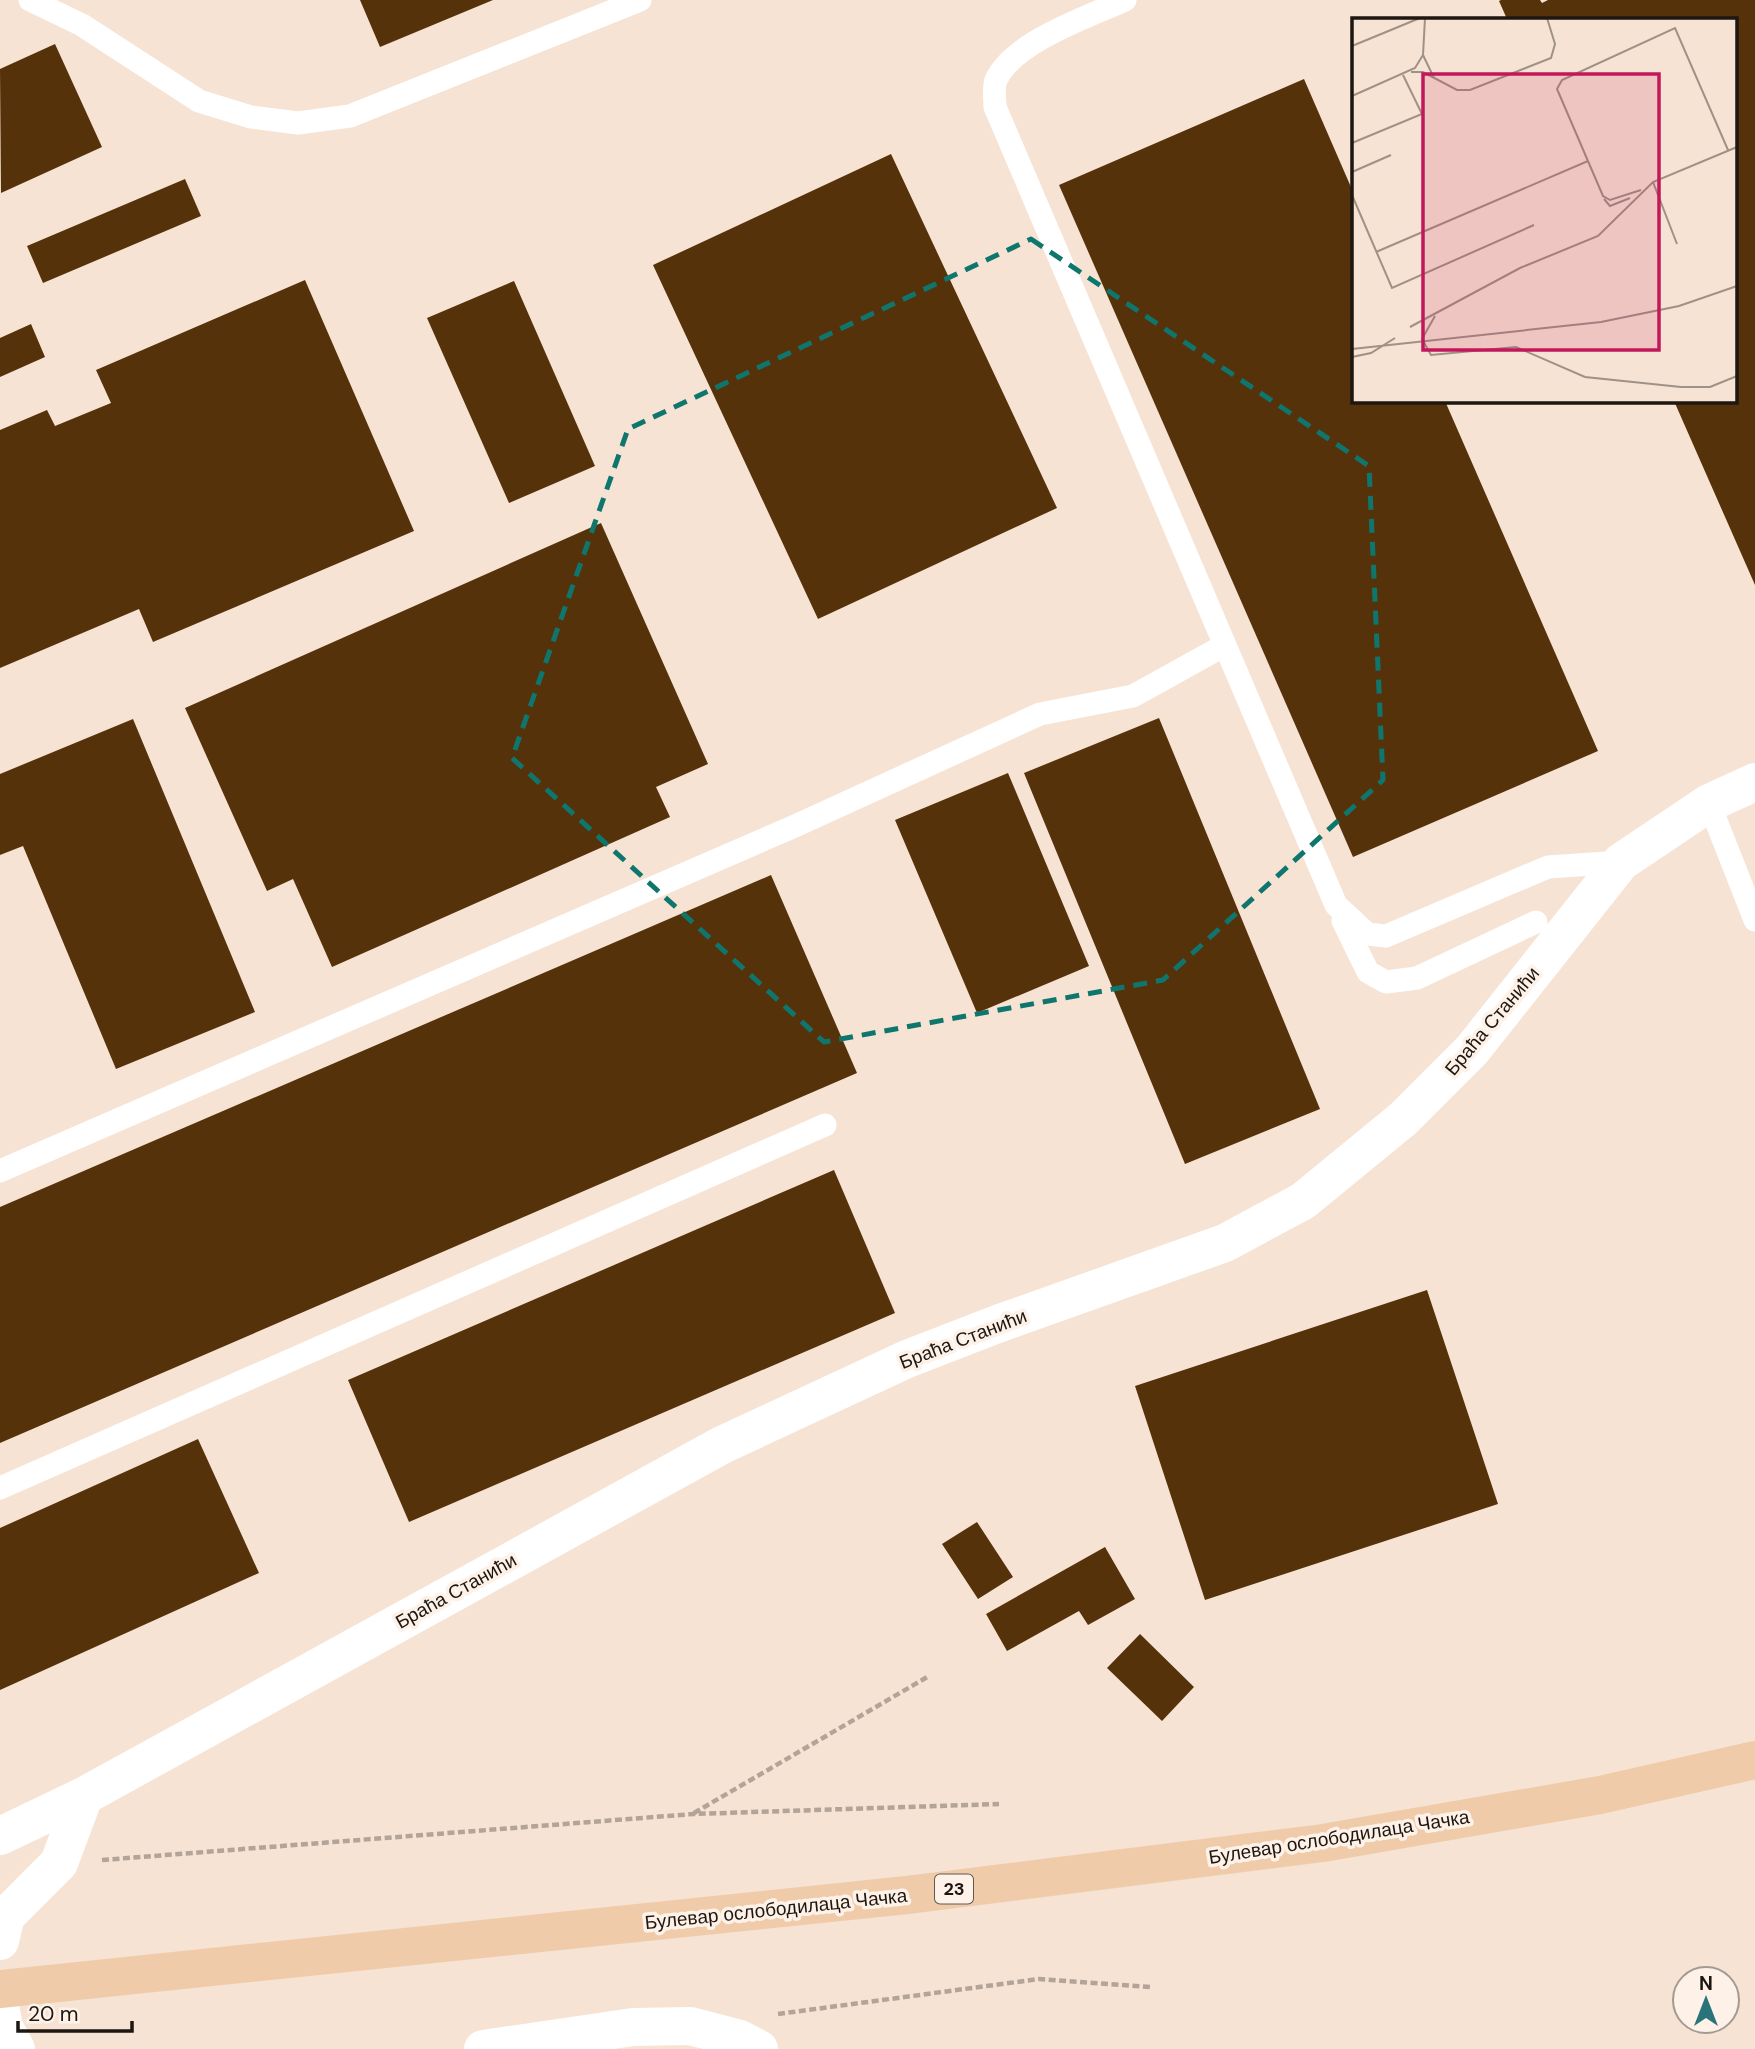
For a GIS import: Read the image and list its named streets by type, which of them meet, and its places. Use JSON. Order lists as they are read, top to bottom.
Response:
{
  "streets": {
    "main road": ["Булевар ослободилаца Чачка", "23"],
    "street": ["Браћа Станићи"]
  },
  "scale_bar": "20 m",
  "north": "top"
}
